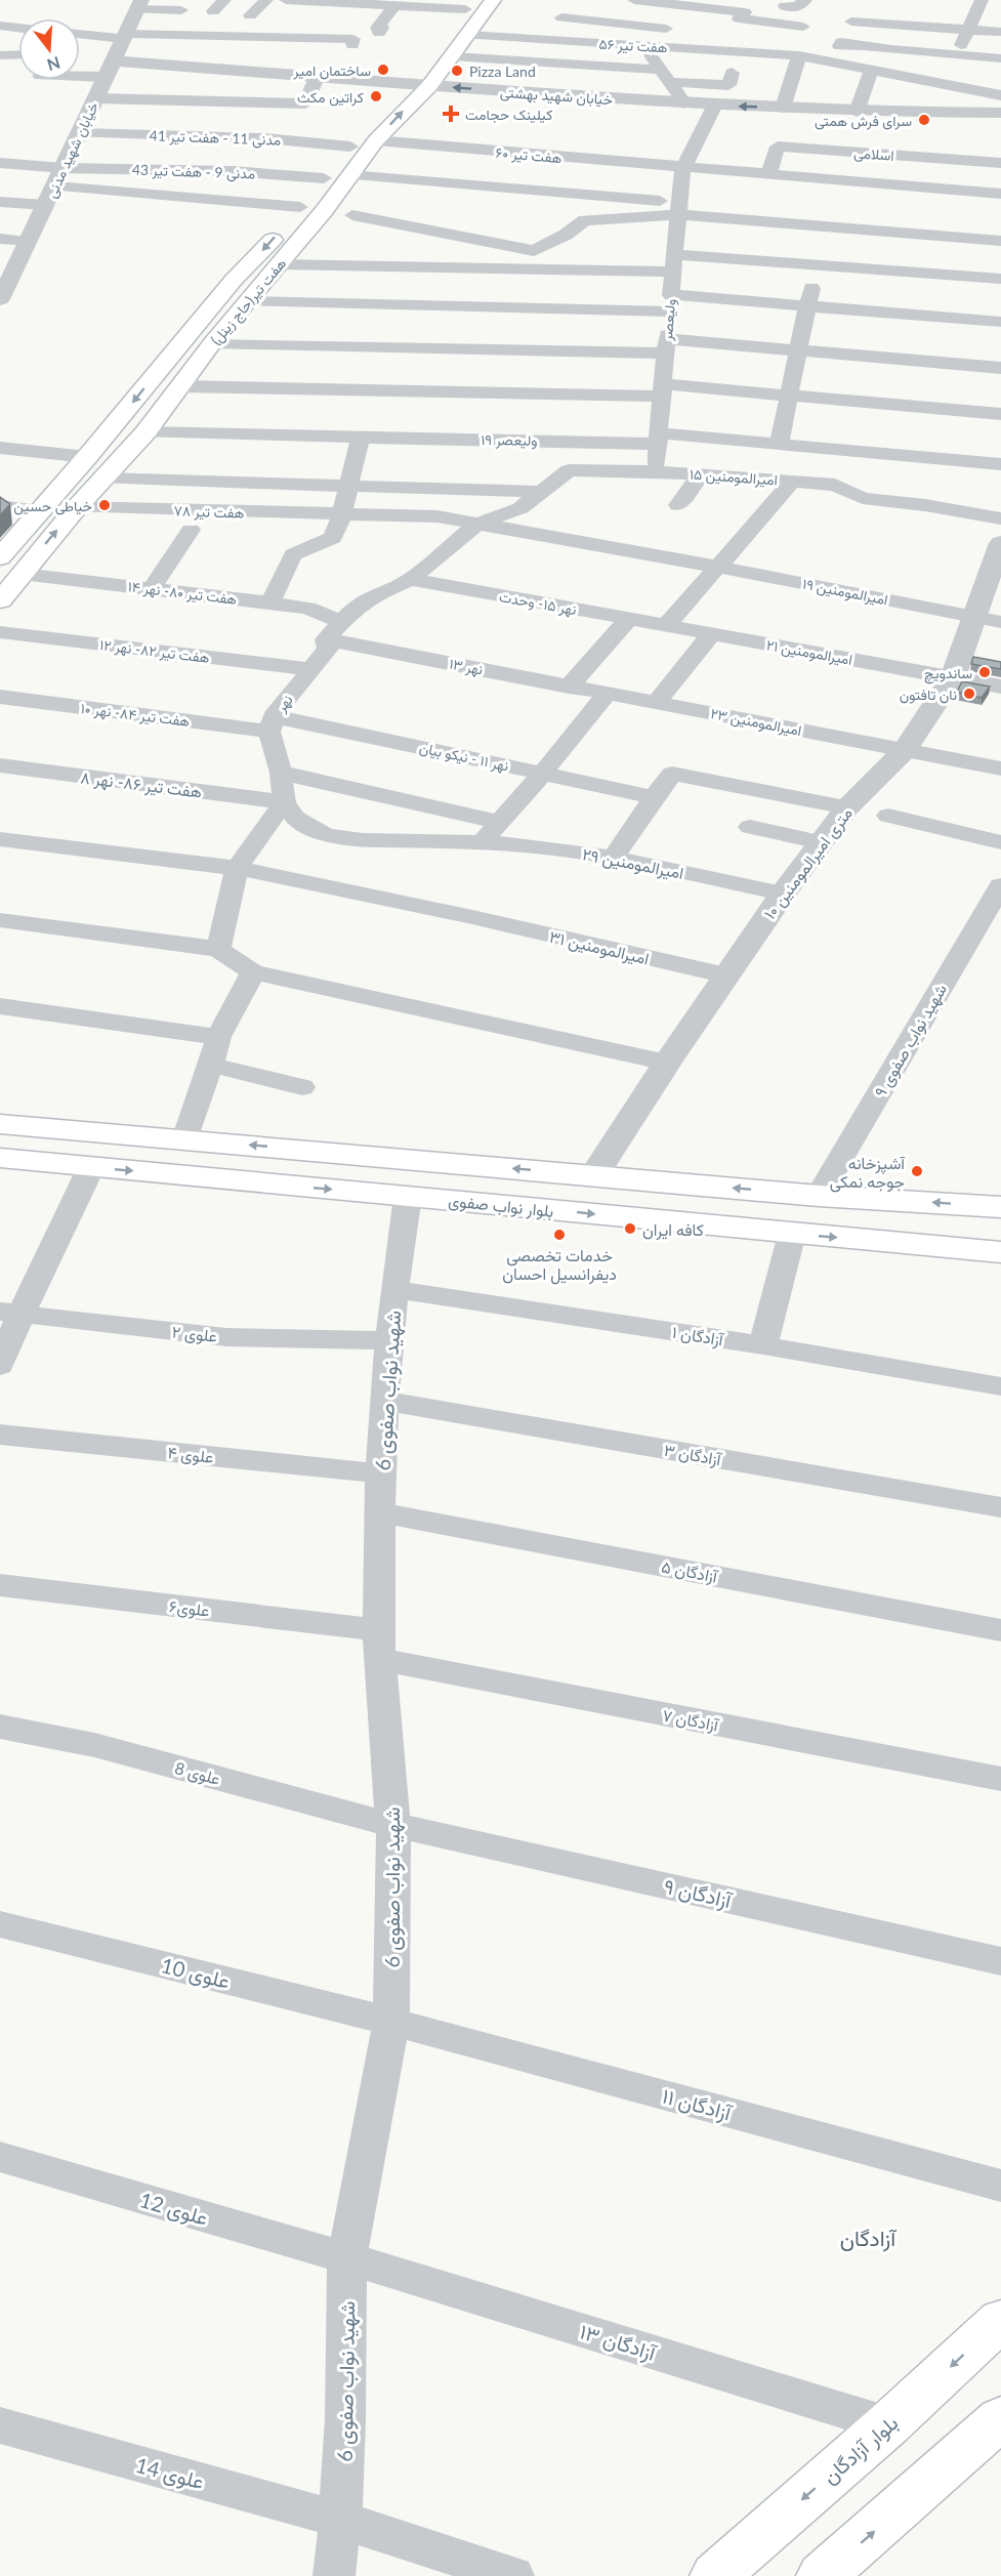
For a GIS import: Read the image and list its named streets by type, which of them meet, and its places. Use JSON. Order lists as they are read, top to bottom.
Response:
{
  "streets": {
    "main road": ["هفت تیر(حاج زینل)", "بلوار نواب صفوی", "بلوار آزادگان"],
    "street": [
      "هفت تیر ۵۶",
      "خیابان شهید بهشتی",
      "مدنی 11 - هفت تیر 41",
      "خیابان شهید مدنی",
      "اسلامی",
      "هفت تیر ۶۰",
      "مدنی 9 - هفت تیر 43",
      "ولیعصر",
      "ولیعصر ۱۹",
      "امیرالمومنین ۱۵",
      "هفت تیر ۷۸",
      "امیرالمومنین ۱۹",
      "هفت تیر ۸۰- نهر ۱۴",
      "نهر ۱۵- وحدت",
      "هفت تیر ۸۲- نهر ۱۲",
      "امیرالمومنین ۲۱",
      "نهر ۱۳",
      "نهر",
      "هفت تیر ۸۴- نهر ۱۰",
      "امیرالمومنین ۲۳",
      "نهر ۱۱ - نیکو بیان",
      "هفت تیر ۸۶- نهر ۸",
      "امیرالمومنین ۲۹",
      "۱۰ متری امیرالمومنین",
      "امیرالمومنین ۳۱",
      "شهید نواب صفوی ۹",
      "علوی ۲",
      "آزادگان ۱",
      "شهید نواب صفوی 6",
      "علوی ۴",
      "آزادگان ۳",
      "آزادگان ۵",
      "علوی۶",
      "آزادگان ۷",
      "علوی 8",
      "آزادگان ۹",
      "علوی 10",
      "آزادگان ۱۱",
      "علوی 12",
      "آزادگان ۱۳",
      "علوی 14"
    ]
  },
  "crossings": [
    ["هفت تیر ۵۶", "هفت تیر(حاج زینل)"],
    ["خیابان شهید بهشتی", "خیابان شهید مدنی"],
    ["خیابان شهید بهشتی", "هفت تیر(حاج زینل)"],
    ["مدنی 11 - هفت تیر 41", "خیابان شهید مدنی"],
    ["مدنی 11 - هفت تیر 41", "هفت تیر(حاج زینل)"],
    ["خیابان شهید مدنی", "مدنی 9 - هفت تیر 43"],
    ["اسلامی", "هفت تیر ۶۰"],
    ["هفت تیر ۶۰", "هفت تیر(حاج زینل)"],
    ["هفت تیر ۶۰", "ولیعصر"],
    ["مدنی 9 - هفت تیر 43", "هفت تیر(حاج زینل)"],
    ["هفت تیر(حاج زینل)", "ولیعصر ۱۹"],
    ["هفت تیر(حاج زینل)", "هفت تیر ۷۸"],
    ["هفت تیر(حاج زینل)", "هفت تیر ۸۰- نهر ۱۴"],
    ["ولیعصر", "ولیعصر ۱۹"],
    ["ولیعصر", "امیرالمومنین ۱۵"],
    ["امیرالمومنین ۱۵", "هفت تیر ۷۸"],
    ["امیرالمومنین ۱۵", "امیرالمومنین ۱۹"],
    ["امیرالمومنین ۱۵", "نهر"],
    ["هفت تیر ۷۸", "امیرالمومنین ۱۹"],
    ["هفت تیر ۷۸", "نهر"],
    ["امیرالمومنین ۱۹", "نهر"],
    ["امیرالمومنین ۱۹", "۱۰ متری امیرالمومنین"],
    ["هفت تیر ۸۰- نهر ۱۴", "نهر ۱۳"],
    ["هفت تیر ۸۰- نهر ۱۴", "نهر"],
    ["نهر ۱۵- وحدت", "امیرالمومنین ۲۱"],
    ["نهر ۱۵- وحدت", "نهر"],
    ["هفت تیر ۸۲- نهر ۱۲", "نهر"],
    ["امیرالمومنین ۲۱", "۱۰ متری امیرالمومنین"],
    ["نهر ۱۳", "نهر"],
    ["نهر ۱۳", "امیرالمومنین ۲۳"],
    ["نهر", "هفت تیر ۸۴- نهر ۱۰"],
    ["نهر", "نهر ۱۱ - نیکو بیان"],
    ["نهر", "هفت تیر ۸۶- نهر ۸"],
    ["نهر", "امیرالمومنین ۲۹"],
    ["هفت تیر ۸۴- نهر ۱۰", "نهر ۱۱ - نیکو بیان"],
    ["امیرالمومنین ۲۳", "۱۰ متری امیرالمومنین"],
    ["هفت تیر ۸۶- نهر ۸", "امیرالمومنین ۲۹"],
    ["امیرالمومنین ۲۹", "۱۰ متری امیرالمومنین"],
    ["۱۰ متری امیرالمومنین", "امیرالمومنین ۳۱"],
    ["بلوار نواب صفوی", "شهید نواب صفوی 6"],
    ["علوی ۲", "شهید نواب صفوی 6"],
    ["آزادگان ۱", "شهید نواب صفوی 6"],
    ["شهید نواب صفوی 6", "علوی ۴"],
    ["شهید نواب صفوی 6", "آزادگان ۳"],
    ["شهید نواب صفوی 6", "آزادگان ۵"],
    ["شهید نواب صفوی 6", "علوی۶"],
    ["شهید نواب صفوی 6", "آزادگان ۷"],
    ["شهید نواب صفوی 6", "علوی 8"],
    ["شهید نواب صفوی 6", "آزادگان ۹"],
    ["شهید نواب صفوی 6", "علوی 10"],
    ["شهید نواب صفوی 6", "آزادگان ۱۱"],
    ["شهید نواب صفوی 6", "علوی 12"],
    ["شهید نواب صفوی 6", "آزادگان ۱۳"],
    ["شهید نواب صفوی 6", "علوی 14"],
    ["علوی۶", "آزادگان ۷"],
    ["علوی 8", "آزادگان ۹"],
    ["علوی 10", "آزادگان ۱۱"],
    ["علوی 12", "آزادگان ۱۳"],
    ["آزادگان ۱۳", "بلوار آزادگان"]
  ],
  "districts": ["آزادگان"],
  "places": {
    "other": [
      "ساختمان امیر",
      "Pizza Land",
      "کراتین مکث",
      "سرای فرش همتی",
      "خیاطی حسین",
      "ساندویچ",
      "نان تافتون",
      "آشپزخانه جوجه نمکی",
      "کافه ایران",
      "خدمات تخصصی دیفرانسیل احسان"
    ],
    "health": ["کیلینک حجامت"]
  },
  "north": "bottom"
}
